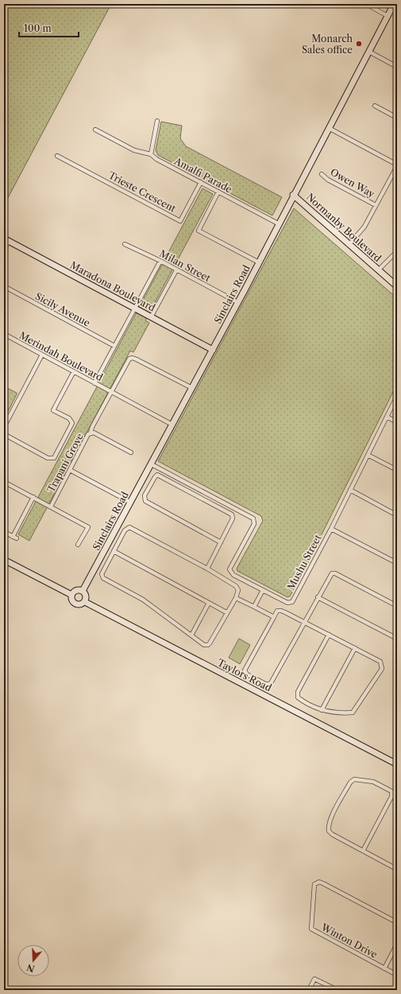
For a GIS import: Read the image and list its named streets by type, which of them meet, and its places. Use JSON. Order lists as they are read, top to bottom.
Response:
{
  "streets": {
    "street": [
      "Amalfi Parade",
      "Owen Way",
      "Trieste Crescent",
      "Normanby Boulevard",
      "Milan Street",
      "Maradona Boulevard",
      "Sinclairs Road",
      "Sicily Avenue",
      "Merindah Boulevard",
      "Trapani Grove",
      "Mushu Street",
      "Taylors Road",
      "Winton Drive"
    ]
  },
  "crossings": [
    ["Amalfi Parade", "Trieste Crescent"],
    ["Amalfi Parade", "Sinclairs Road"],
    ["Normanby Boulevard", "Sinclairs Road"],
    ["Milan Street", "Sinclairs Road"],
    ["Maradona Boulevard", "Sinclairs Road"],
    ["Sinclairs Road", "Merindah Boulevard"],
    ["Sinclairs Road", "Mushu Street"],
    ["Sinclairs Road", "Taylors Road"]
  ],
  "places": ["Monarch Sales office"],
  "scale_bar": "100 m",
  "north": "bottom"
}
